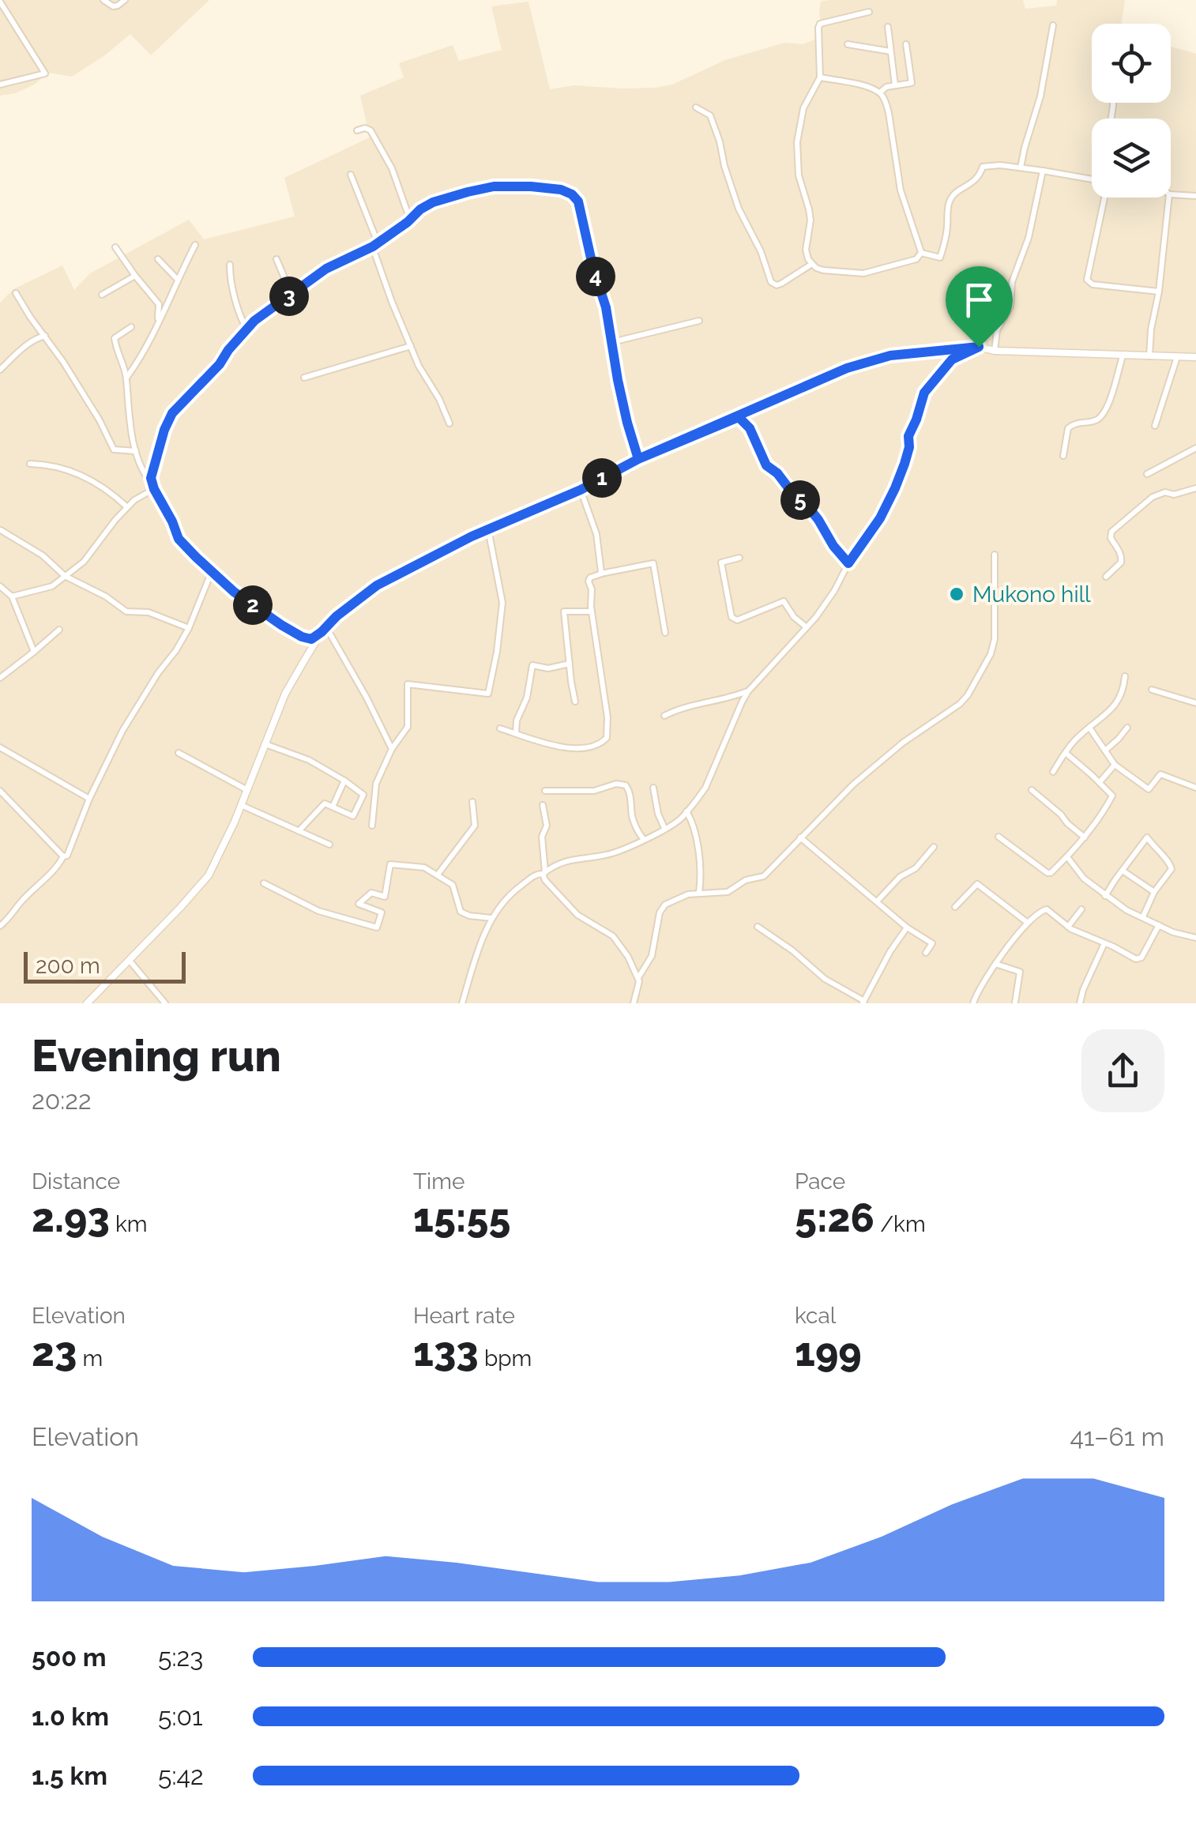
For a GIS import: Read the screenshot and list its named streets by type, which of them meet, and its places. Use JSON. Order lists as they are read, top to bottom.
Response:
{
  "places": ["Mukono hill"],
  "scale_bar": "200 m",
  "page": {
    "pins": [
      "4",
      "3",
      "1",
      "5",
      "2"
    ],
    "scale": "200 m",
    "heading": ["Evening run", "20:22"],
    "stats": [
      ["Distance", "2.93 km"],
      ["Time", "15:55"],
      ["Pace", "5:26 /km"],
      ["Elevation", "23 m"],
      ["Heart rate", "133 bpm"],
      ["kcal", "199"]
    ],
    "chart": ["Elevation", "41–61 m"],
    "list": [
      {
        "name": "500 m",
        "note": "5:23"
      },
      {
        "name": "1.0 km",
        "note": "5:01"
      },
      {
        "name": "1.5 km",
        "note": "5:42"
      }
    ]
  }
}
